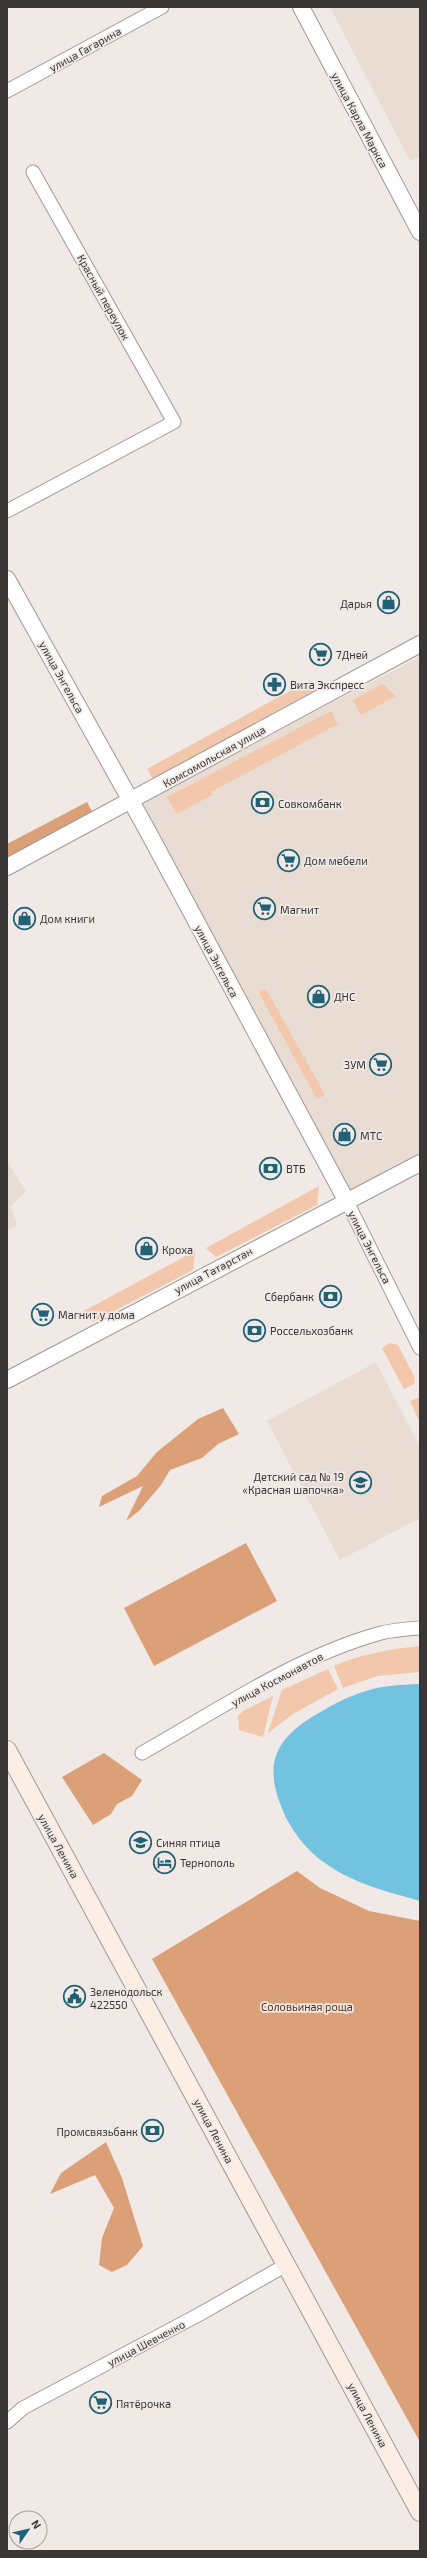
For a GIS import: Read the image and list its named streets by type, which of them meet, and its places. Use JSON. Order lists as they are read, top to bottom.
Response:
{
  "streets": {
    "main road": ["улица Ленина"],
    "street": [
      "улица Гагарина",
      "улица Карла Маркса",
      "Красный переулок",
      "улица Энгельса",
      "Комсомольская улица",
      "улица Татарстан",
      "улица Космонавтов",
      "улица Шевченко"
    ]
  },
  "crossings": [
    ["улица Энгельса", "Комсомольская улица"],
    ["улица Энгельса", "улица Татарстан"],
    ["улица Ленина", "улица Шевченко"]
  ],
  "parks": ["Соловьиная роща"],
  "places": {
    "shop": [
      "Дарья",
      "Дом книги",
      "ДНС",
      "МТС",
      "Кроха"
    ],
    "supermarket": [
      "7Дней",
      "Дом мебели",
      "Магнит",
      "ЗУМ",
      "Магнит у дома",
      "Пятёрочка"
    ],
    "pharmacy": ["Вита Экспресс"],
    "bank": [
      "Совкомбанк",
      "ВТБ",
      "Сбербанк",
      "Россельхозбанк",
      "Промсвязьбанк"
    ],
    "school or university": ["Детский сад № 19 «Красная шапочка»", "Синяя птица"],
    "hotel": ["Тернополь"],
    "public building": ["Зеленодольск 422550"]
  },
  "north": "top right"
}
